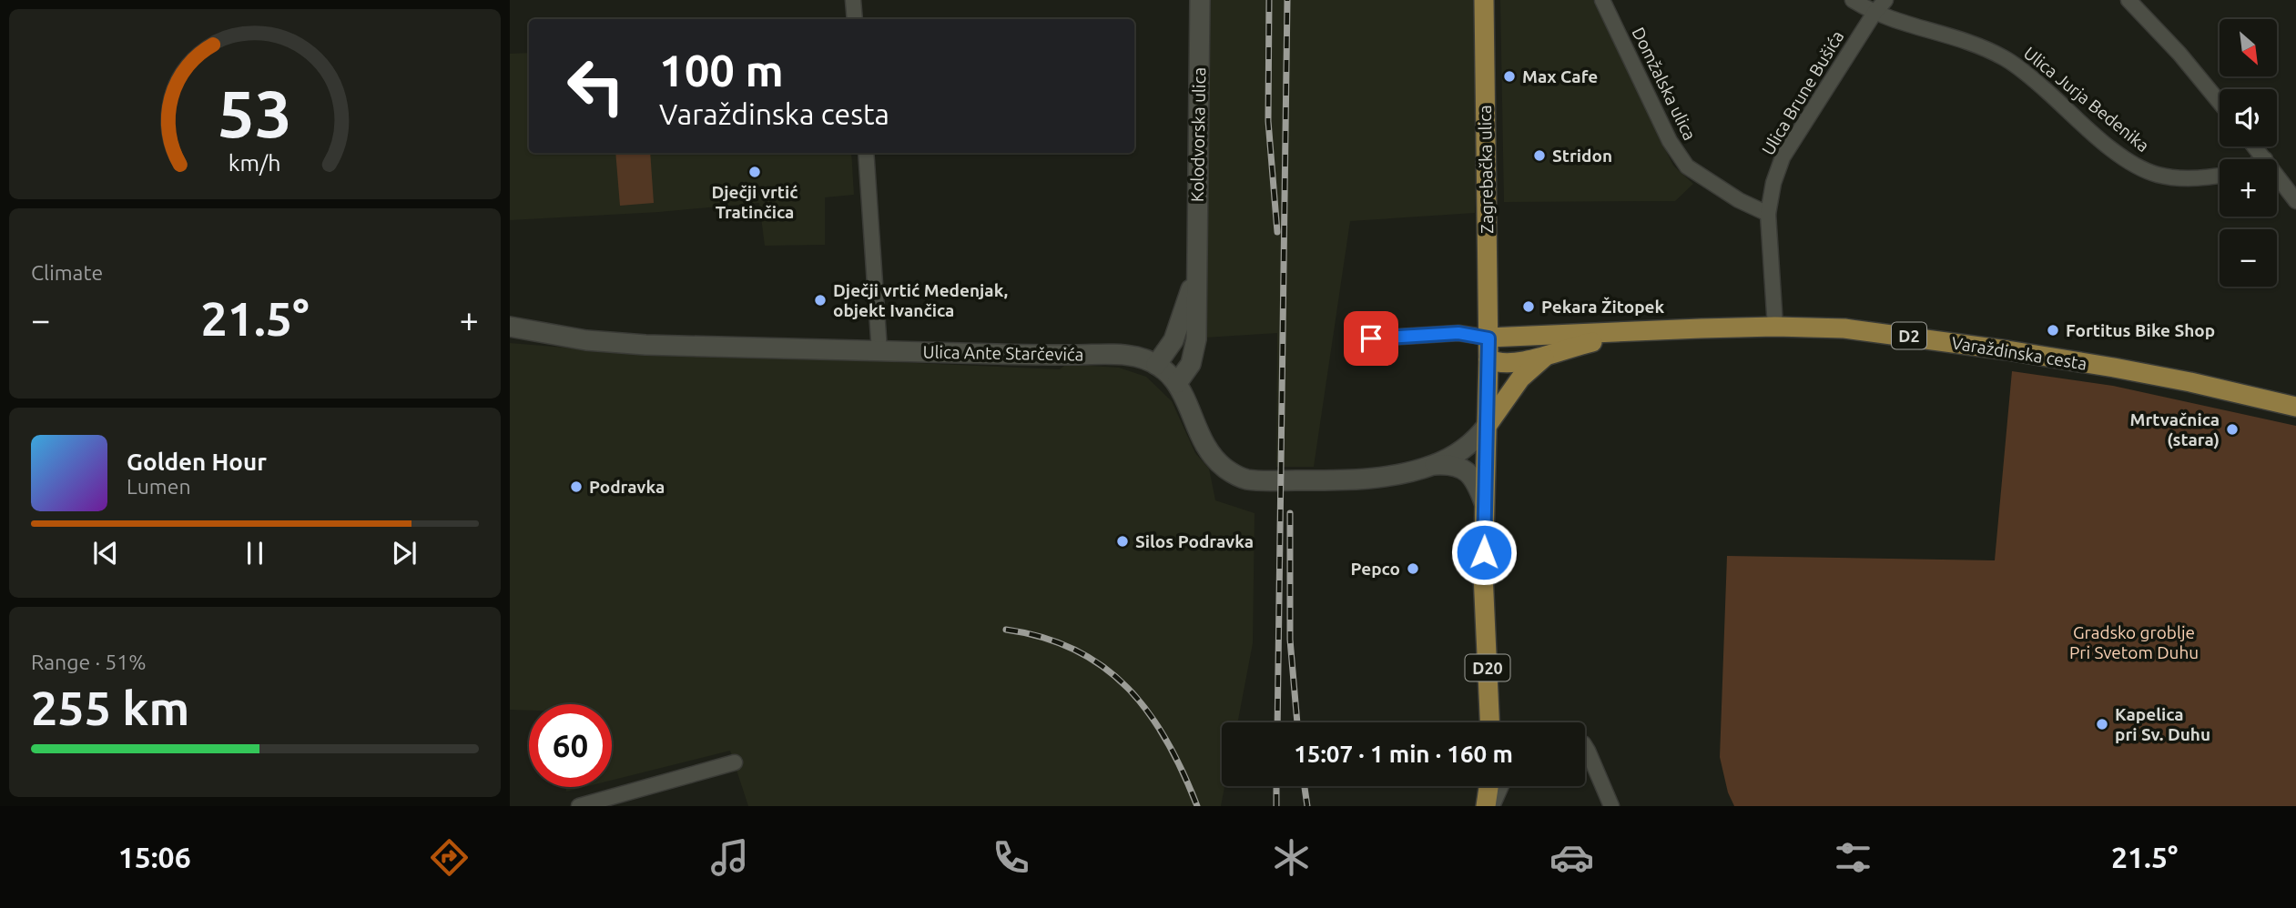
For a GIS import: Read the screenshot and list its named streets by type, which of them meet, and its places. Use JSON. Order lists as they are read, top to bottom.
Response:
{
  "streets": {
    "main road": [
      "Kolodvorska ulica",
      "Zagrebačka ulica",
      "D2",
      "Ulica Ante Starčevića",
      "Varaždinska cesta",
      "D20"
    ],
    "street": ["Domžalska ulica", "Ulica Brune Bušića", "Ulica Jurja Bedenika"]
  },
  "crossings": [
    ["Domžalska ulica", "Ulica Brune Bušića"],
    ["Ulica Brune Bušića", "Ulica Jurja Bedenika"],
    ["Ulica Brune Bušića", "Varaždinska cesta"],
    ["Kolodvorska ulica", "Ulica Ante Starčevića"],
    ["Zagrebačka ulica", "Varaždinska cesta"],
    ["Zagrebačka ulica", "D20"],
    ["Ulica Ante Starčevića", "D20"],
    ["Varaždinska cesta", "D20"]
  ],
  "parks": ["Gradsko groblje Pri Svetom Duhu"],
  "places": [
    "Max Cafe",
    "Stridon",
    "Dječji vrtić Tratinčica",
    "Dječji vrtić Medenjak, objekt Ivančica",
    "Pekara Žitopek",
    "Fortitus Bike Shop",
    "Mrtvačnica (stara)",
    "Podravka",
    "Silos Podravka",
    "Pepco",
    "Kapelica pri Sv. Duhu"
  ],
  "north": "bottom right",
  "page": {
    "map_buttons": ["+", "−"],
    "turn": ["100 m", "Varaždinska cesta"],
    "tile": [
      "Climate",
      ["Range · 51%", "255 km"]
    ],
    "heat": ["−", "21.5°", "+"],
    "song": ["Golden Hour", "Lumen"],
    "limit": "60",
    "trip": "15:07 · 1 min · 160 m",
    "tabs": ["15:06", "21.5°"],
    "gauge": ["53", "km/h"]
  }
}
